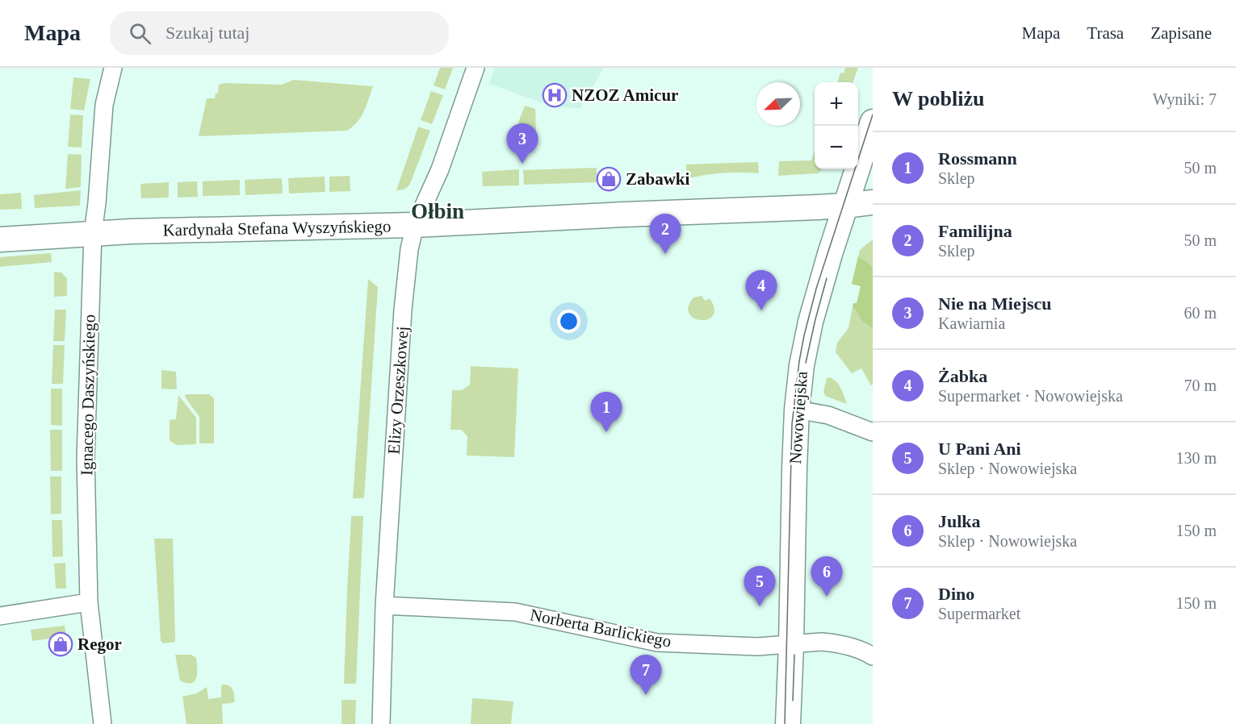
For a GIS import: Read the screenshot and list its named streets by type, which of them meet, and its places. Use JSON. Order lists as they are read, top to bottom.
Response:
{
  "streets": {
    "main road": ["Kardynała Stefana Wyszyńskiego", "Nowowiejska"],
    "street": ["Elizy Orzeszkowej", "Ignacego Daszyńskiego", "Norberta Barlickiego"]
  },
  "crossings": [
    ["Kardynała Stefana Wyszyńskiego", "Elizy Orzeszkowej"],
    ["Kardynała Stefana Wyszyńskiego", "Ignacego Daszyńskiego"],
    ["Kardynała Stefana Wyszyńskiego", "Nowowiejska"],
    ["Elizy Orzeszkowej", "Norberta Barlickiego"],
    ["Nowowiejska", "Norberta Barlickiego"]
  ],
  "districts": ["Ołbin"],
  "places": {
    "hospital": ["NZOZ Amicur"],
    "shop": ["Zabawki", "Regor"]
  },
  "north": "bottom left",
  "page": {
    "header": "Mapa",
    "search": "Szukaj tutaj",
    "nav": ["Mapa", "Trasa", "Zapisane"],
    "heading": ["W pobliżu", "Wyniki: 7"],
    "map_buttons": ["+", "−"],
    "pins": [
      "3",
      "2",
      "4",
      "1",
      "6",
      "5",
      "7"
    ],
    "list": [
      {
        "mark": "1",
        "name": "Rossmann",
        "note": "Sklep",
        "value": "50 m"
      },
      {
        "mark": "2",
        "name": "Familijna",
        "note": "Sklep",
        "value": "50 m"
      },
      {
        "mark": "3",
        "name": "Nie na Miejscu",
        "note": "Kawiarnia",
        "value": "60 m"
      },
      {
        "mark": "4",
        "name": "Żabka",
        "note": "Supermarket · Nowowiejska",
        "value": "70 m"
      },
      {
        "mark": "5",
        "name": "U Pani Ani",
        "note": "Sklep · Nowowiejska",
        "value": "130 m"
      },
      {
        "mark": "6",
        "name": "Julka",
        "note": "Sklep · Nowowiejska",
        "value": "150 m"
      },
      {
        "mark": "7",
        "name": "Dino",
        "note": "Supermarket",
        "value": "150 m"
      }
    ]
  }
}
